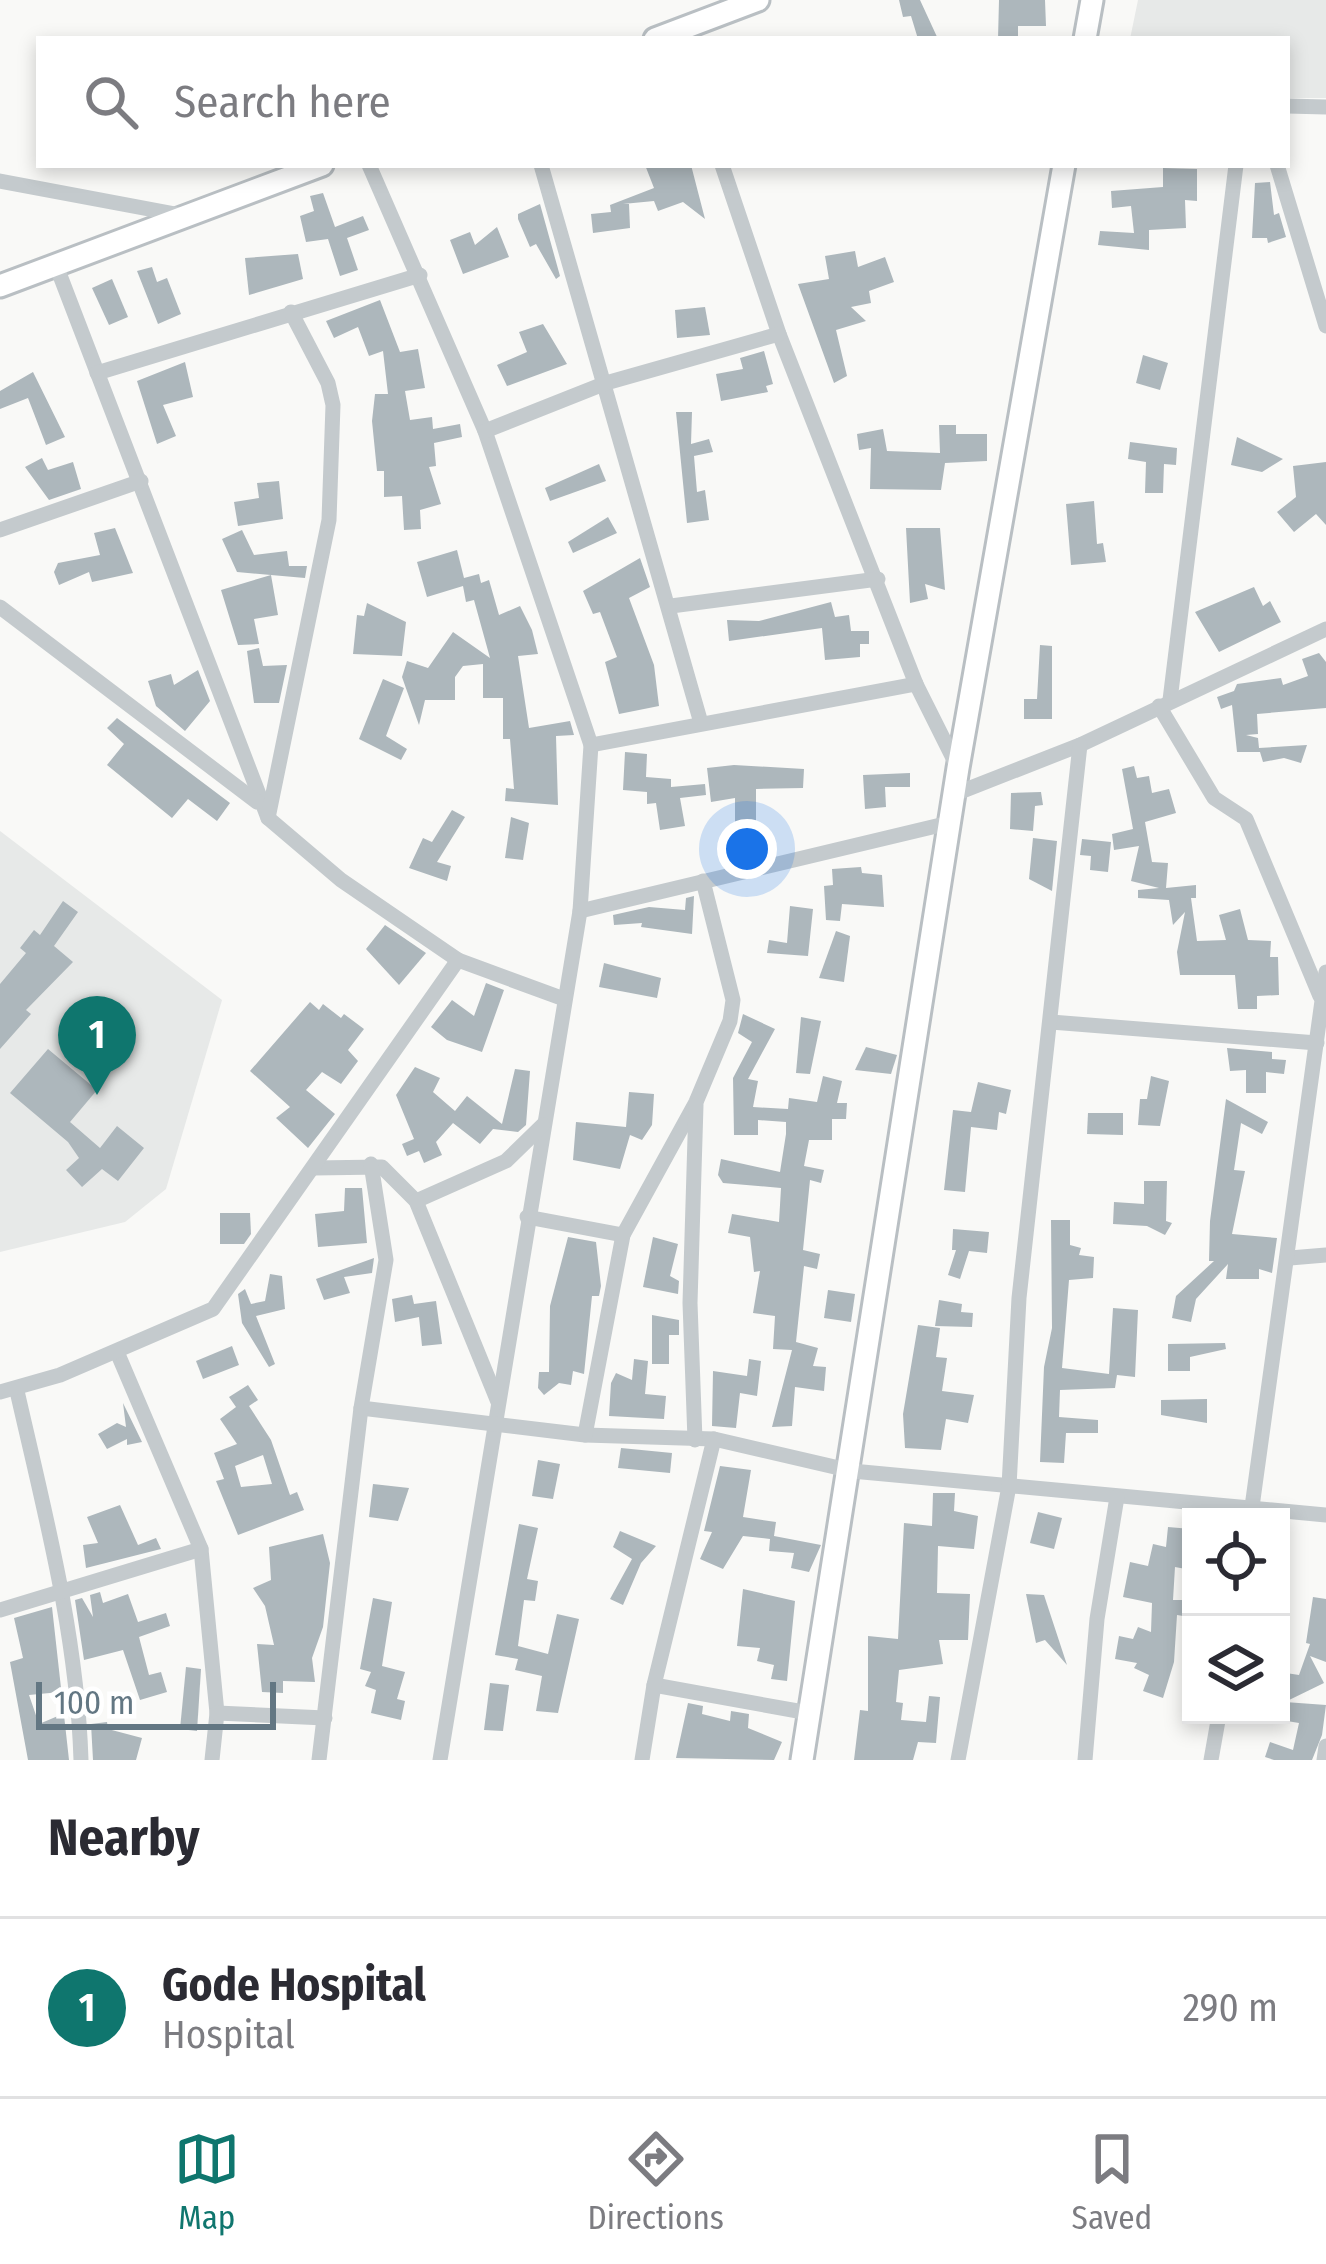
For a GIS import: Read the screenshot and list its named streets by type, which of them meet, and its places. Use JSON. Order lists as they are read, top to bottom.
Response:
{
  "scale_bar": "100 m",
  "page": {
    "search": "Search here",
    "pins": "1",
    "scale": "100 m",
    "heading": "Nearby",
    "list": [
      {
        "mark": "1",
        "name": "Gode Hospital",
        "note": "Hospital",
        "value": "290 m"
      }
    ],
    "nav": ["Map", "Directions", "Saved"]
  }
}
